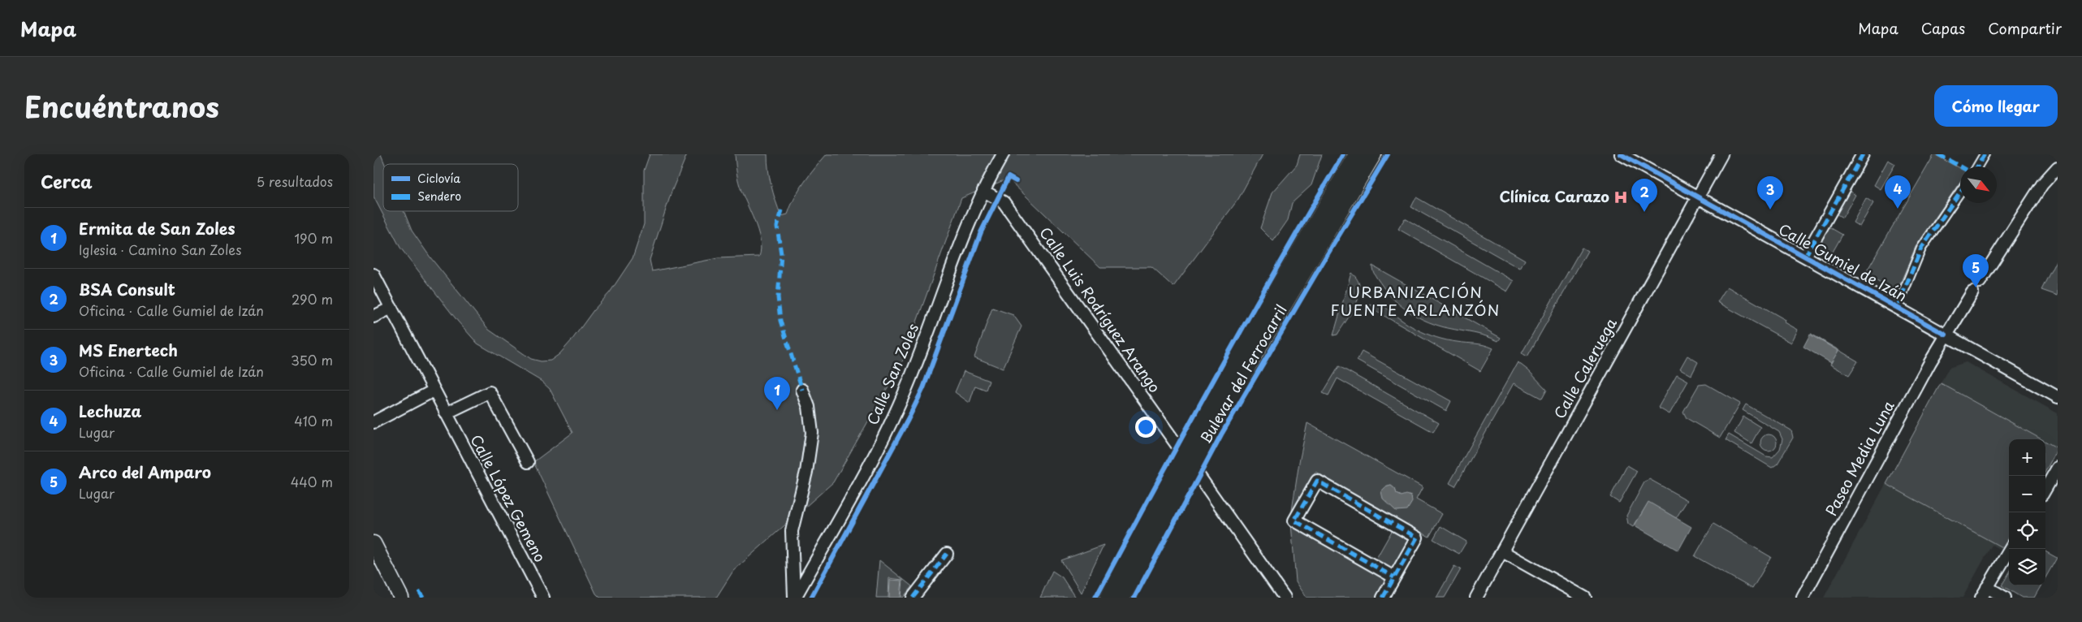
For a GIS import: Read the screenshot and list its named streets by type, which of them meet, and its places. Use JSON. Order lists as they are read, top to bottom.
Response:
{
  "streets": {
    "main road": ["Bulevar del Ferrocarril"],
    "street": [
      "Calle Gumiel de Izán",
      "Calle Luis Rodríguez Arango",
      "Calle Caleruega",
      "Calle San Zoles",
      "Paseo Media Luna",
      "Calle López Gemeno"
    ]
  },
  "crossings": [
    ["Calle Gumiel de Izán", "Calle Caleruega"],
    ["Calle Gumiel de Izán", "Paseo Media Luna"],
    ["Calle Luis Rodríguez Arango", "Calle San Zoles"],
    ["Calle Luis Rodríguez Arango", "Bulevar del Ferrocarril"]
  ],
  "districts": ["URBANIZACIÓN FUENTE ARLANZÓN"],
  "places": {
    "hospital": ["Clínica Carazo"]
  },
  "legend": ["Ciclovía", "Sendero"],
  "north": "bottom right",
  "page": {
    "header": "Mapa",
    "nav": ["Mapa", "Capas", "Compartir"],
    "title": "Encuéntranos",
    "buttons": "Cómo llegar",
    "heading": ["Cerca", "5 resultados"],
    "pins": [
      "4",
      "3",
      "2",
      "5",
      "1"
    ],
    "list": [
      {
        "mark": "1",
        "name": "Ermita de San Zoles",
        "note": "Iglesia · Camino San Zoles",
        "value": "190 m"
      },
      {
        "mark": "2",
        "name": "BSA Consult",
        "note": "Oficina · Calle Gumiel de Izán",
        "value": "290 m"
      },
      {
        "mark": "3",
        "name": "MS Enertech",
        "note": "Oficina · Calle Gumiel de Izán",
        "value": "350 m"
      },
      {
        "mark": "4",
        "name": "Lechuza",
        "note": "Lugar",
        "value": "410 m"
      },
      {
        "mark": "5",
        "name": "Arco del Amparo",
        "note": "Lugar",
        "value": "440 m"
      }
    ],
    "map_buttons": ["+", "−"]
  }
}
